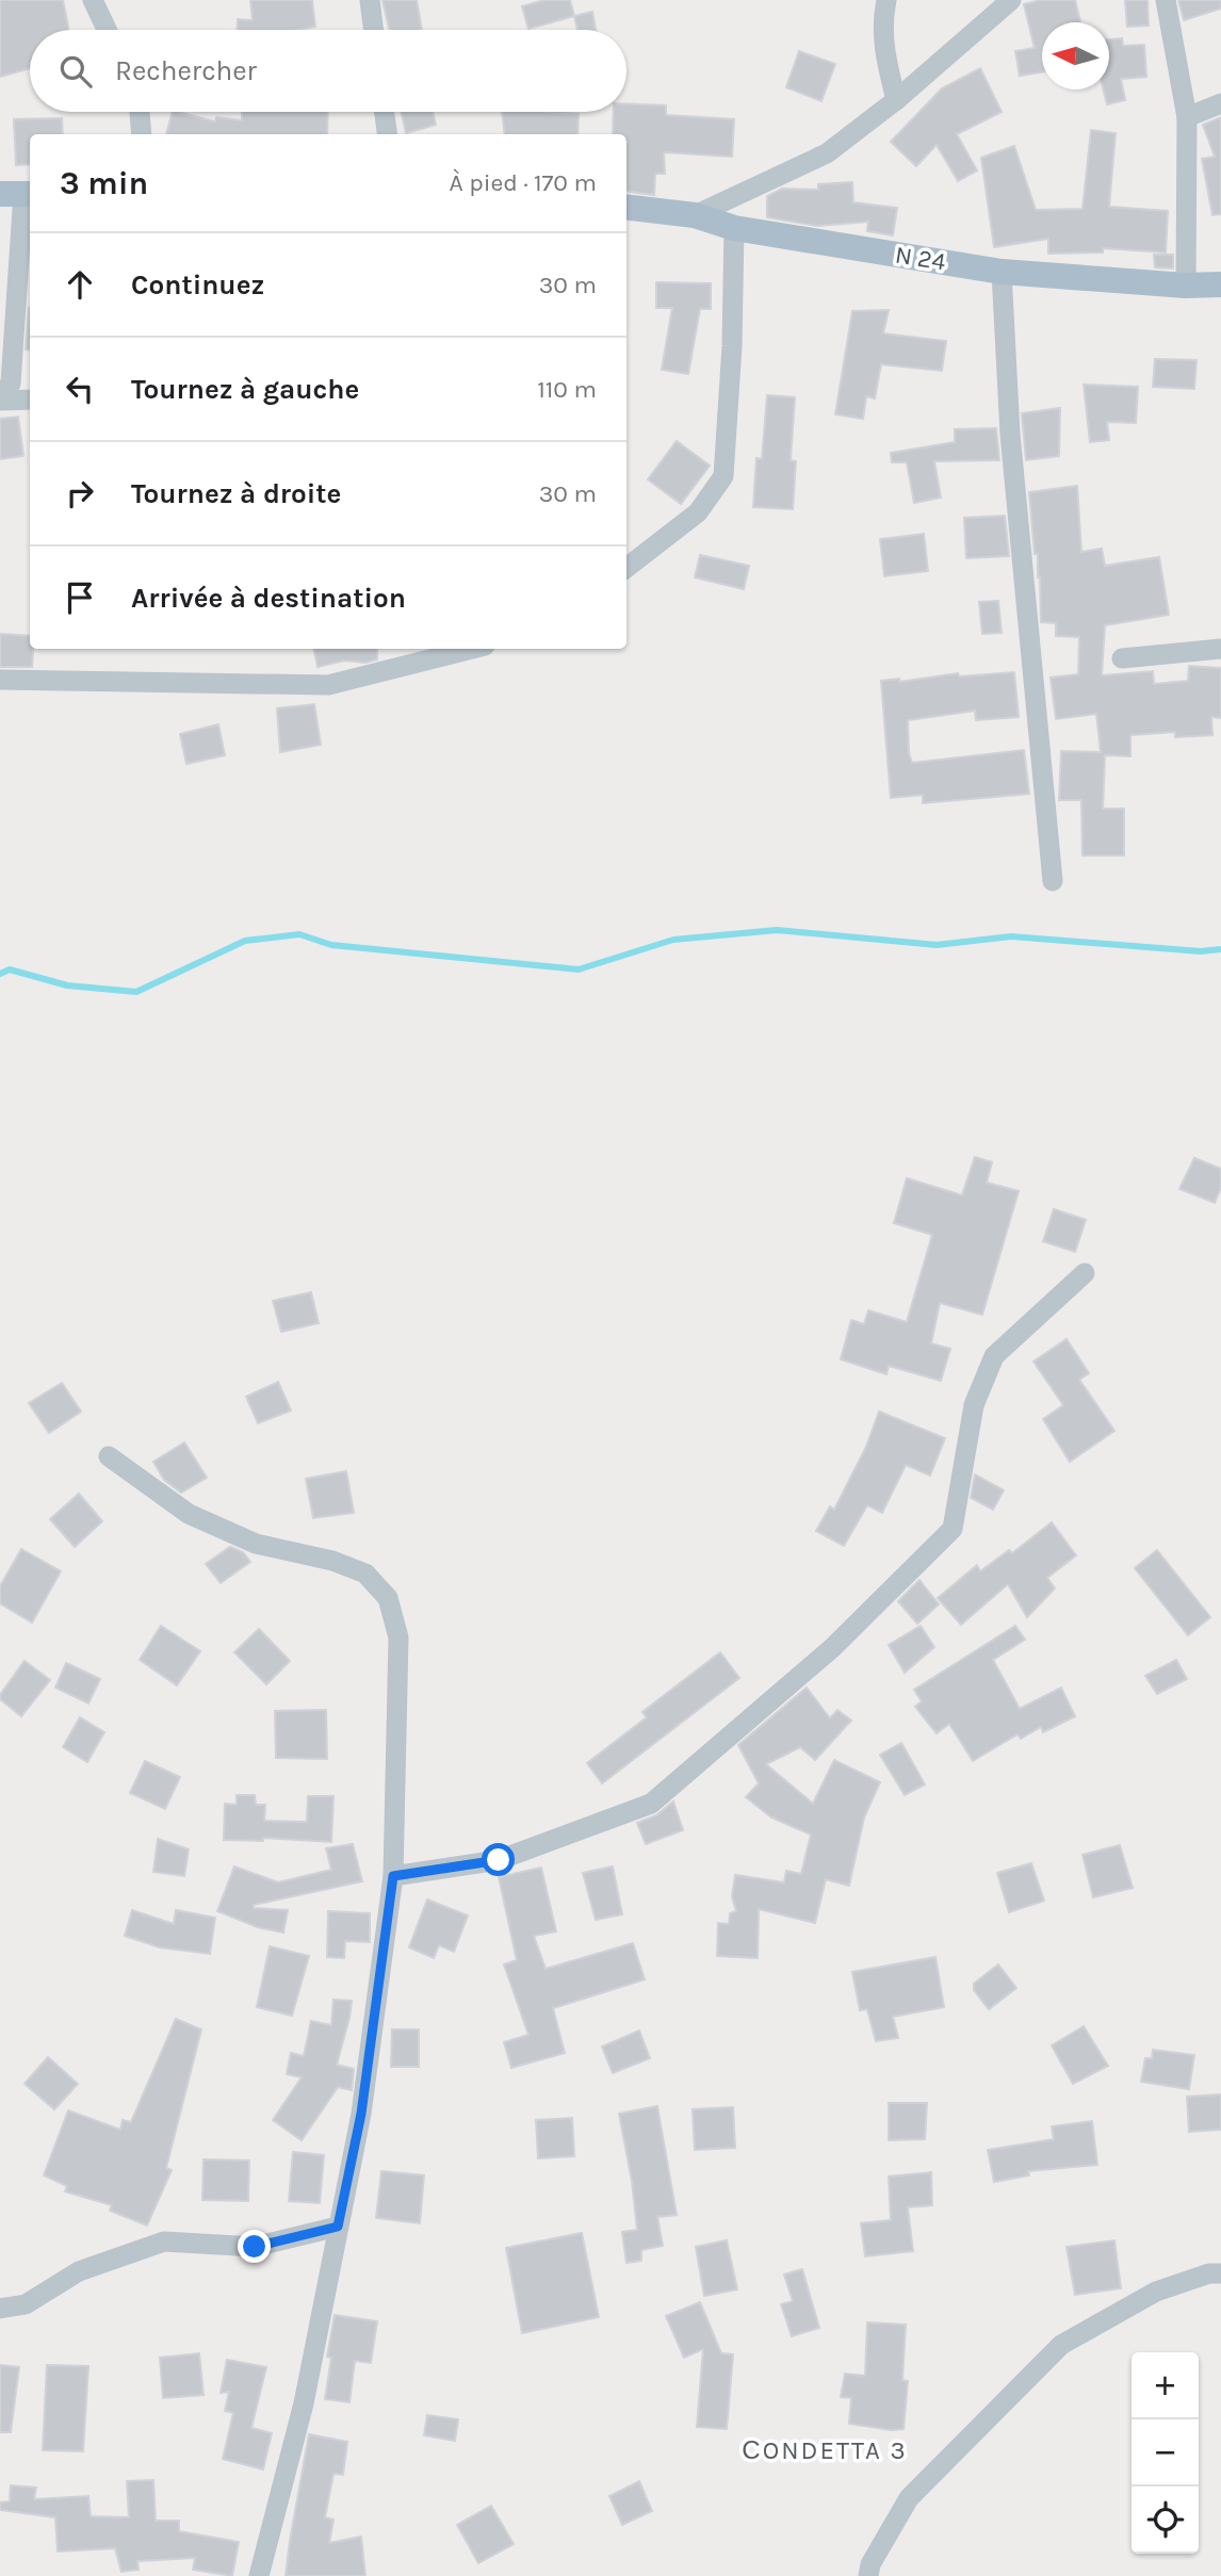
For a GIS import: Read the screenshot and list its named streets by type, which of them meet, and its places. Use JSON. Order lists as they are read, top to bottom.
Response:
{
  "streets": {
    "main road": ["N 24"]
  },
  "districts": ["СONDETTA 3"],
  "north": "left",
  "page": {
    "search": "Rechercher",
    "heading": ["3 min", "À pied · 170 m"],
    "list": [
      ["Continuez", "30 m"],
      ["Tournez à gauche", "110 m"],
      ["Tournez à droite", "30 m"],
      "Arrivée à destination"
    ],
    "map_buttons": ["+", "−"]
  }
}
